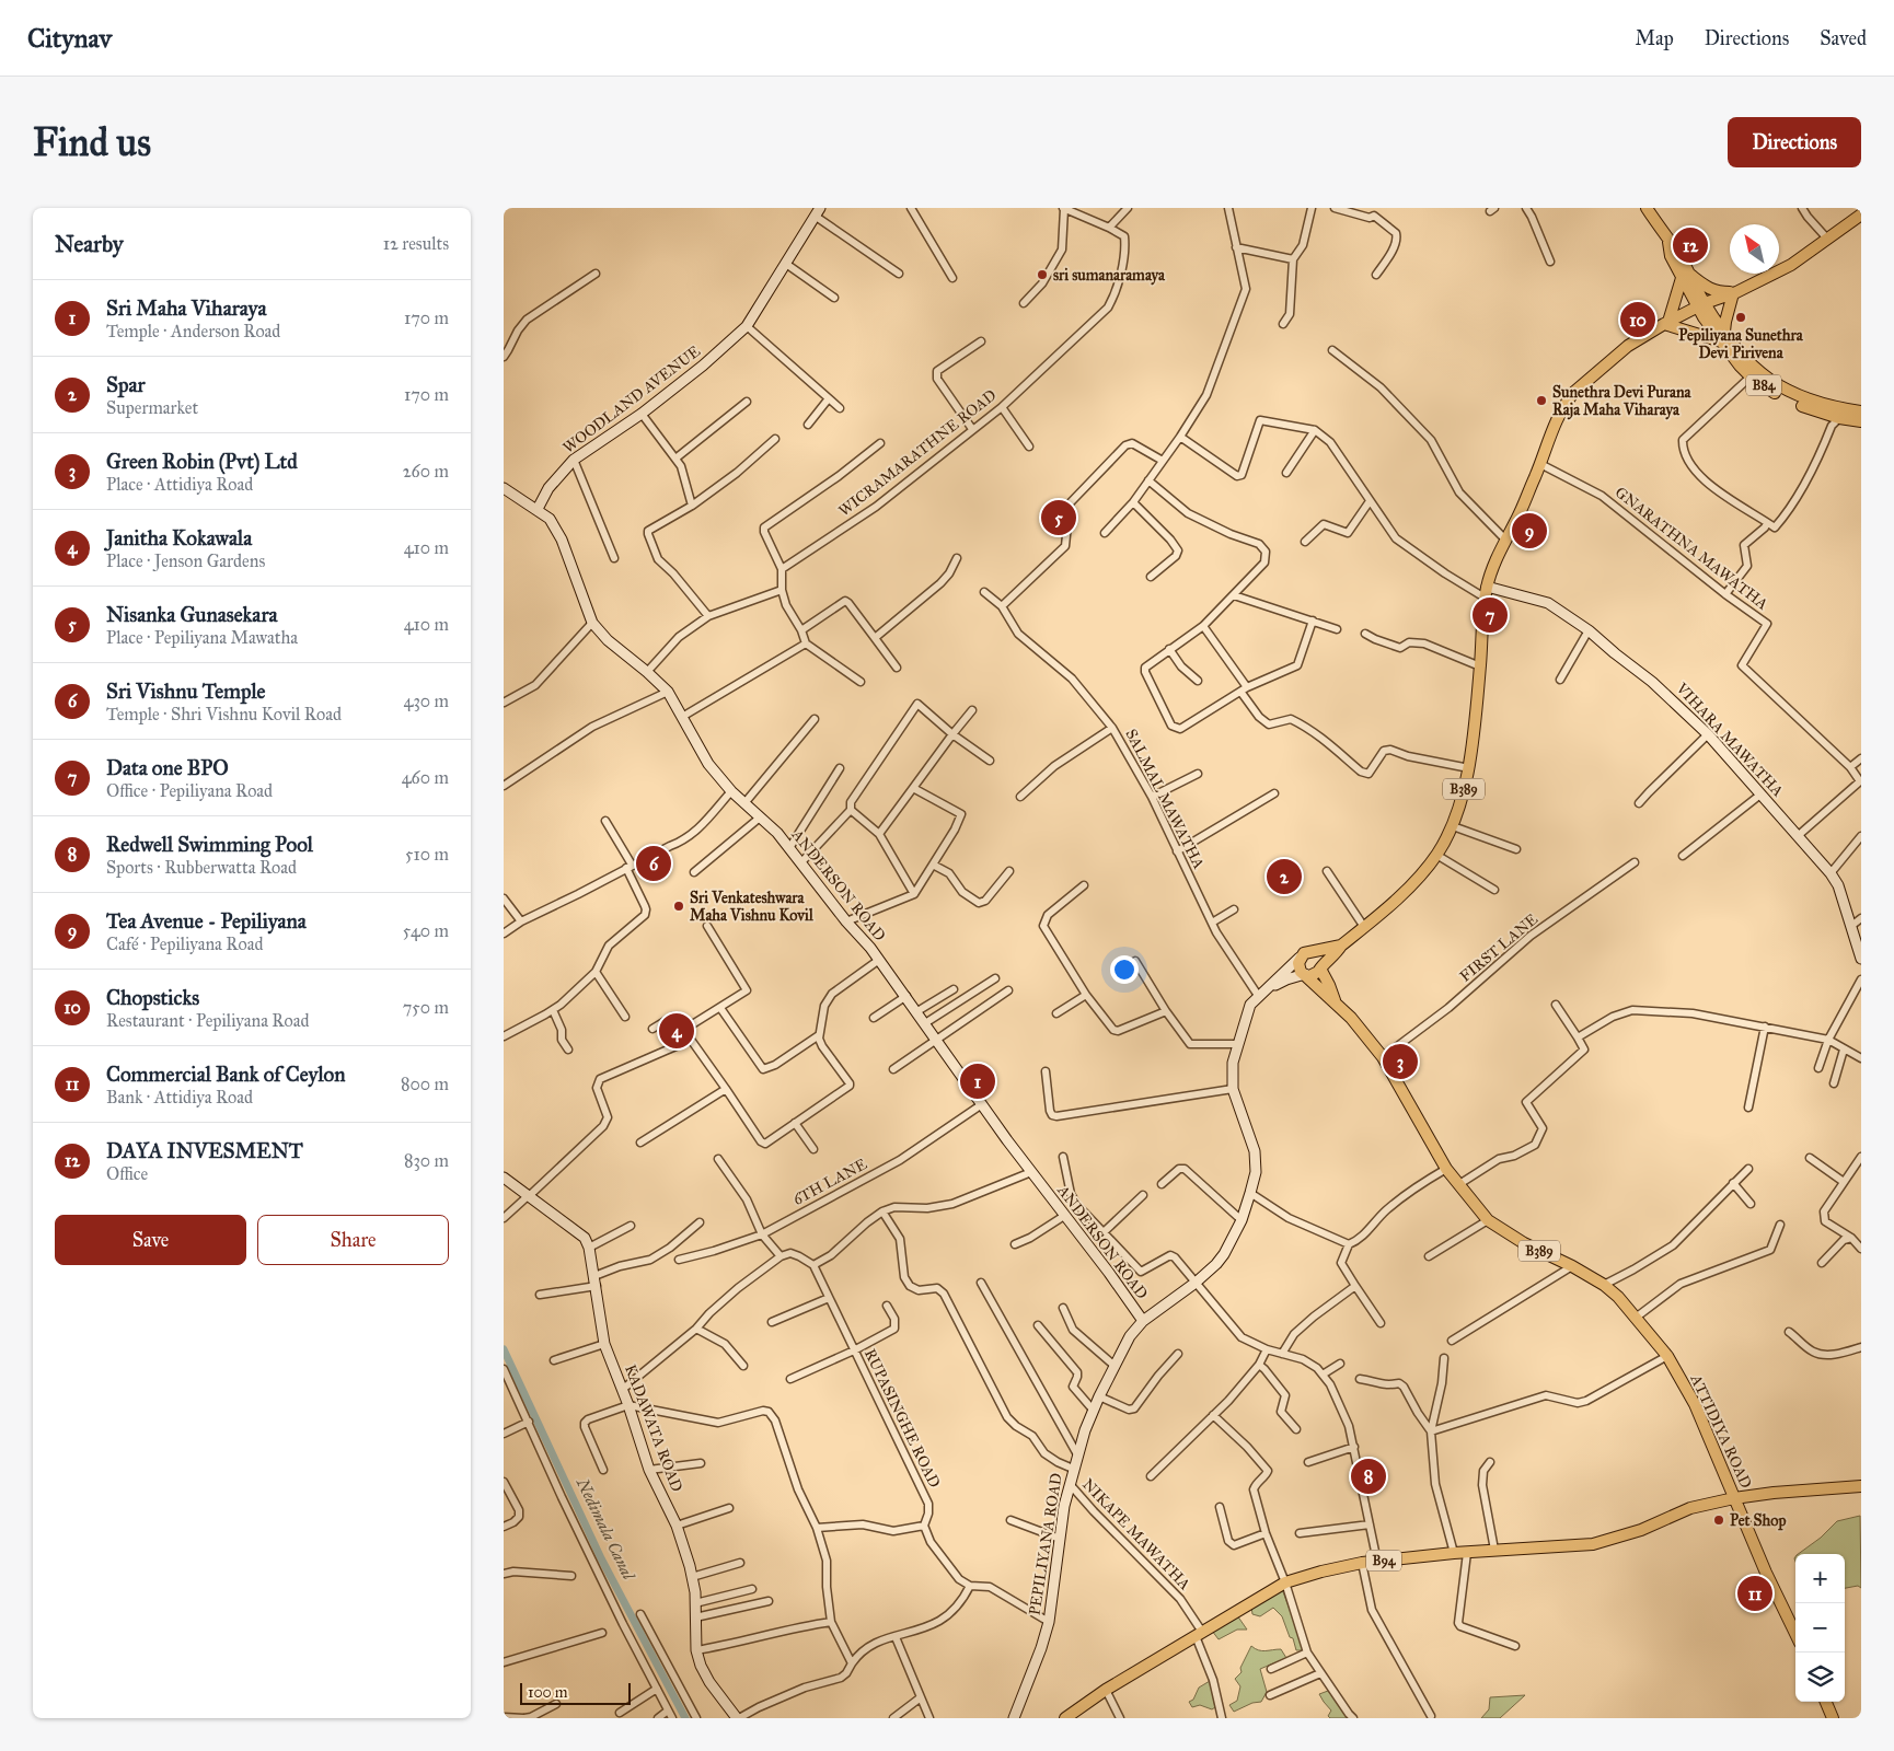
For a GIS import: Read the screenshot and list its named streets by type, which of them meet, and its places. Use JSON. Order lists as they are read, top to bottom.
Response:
{
  "streets": {
    "main road": [
      "B84",
      "WOODLAND AVENUE",
      "VIHARA MAWATHA",
      "B389",
      "ANDERSON ROAD",
      "KADAWATA ROAD",
      "ATTIDIYA ROAD",
      "PEPILIYANA ROAD",
      "B94"
    ],
    "street": [
      "WICRAMARATHNE ROAD",
      "GNARATHNA MAWATHA",
      "SALMAL MAWATHA",
      "FIRST LANE",
      "6TH LANE",
      "RUPASINGHE ROAD",
      "NIKAPE MAWATHA"
    ]
  },
  "crossings": [
    ["B84", "B389"],
    ["WOODLAND AVENUE", "ANDERSON ROAD"],
    ["GNARATHNA MAWATHA", "B389"],
    ["VIHARA MAWATHA", "B389"],
    ["B389", "ATTIDIYA ROAD"],
    ["SALMAL MAWATHA", "PEPILIYANA ROAD"],
    ["ANDERSON ROAD", "6TH LANE"],
    ["ANDERSON ROAD", "PEPILIYANA ROAD"],
    ["FIRST LANE", "ATTIDIYA ROAD"],
    ["ATTIDIYA ROAD", "B94"],
    ["NIKAPE MAWATHA", "PEPILIYANA ROAD"],
    ["NIKAPE MAWATHA", "B94"]
  ],
  "water": ["Nedimala Canal"],
  "places": [
    "sri sumanaramaya",
    "Pepiliyana Sunethra Devi Pirivena",
    "Sunethra Devi Purana Raja Maha Viharaya",
    "Sri Venkateshwara Maha Vishnu Kovil",
    "Pet Shop"
  ],
  "scale_bar": "100 m",
  "north": "top left",
  "page": {
    "header": "Citynav",
    "nav": ["Map", "Directions", "Saved"],
    "buttons": [
      "Directions",
      ["Save", "Share"]
    ],
    "title": "Find us",
    "heading": ["Nearby", "12 results"],
    "pins": [
      "12",
      "10",
      "5",
      "9",
      "7",
      "6",
      "2",
      "4",
      "3",
      "1",
      "8",
      "11"
    ],
    "list": [
      {
        "mark": "1",
        "name": "Sri Maha Viharaya",
        "note": "Temple · Anderson Road",
        "value": "170 m"
      },
      {
        "mark": "2",
        "name": "Spar",
        "note": "Supermarket",
        "value": "170 m"
      },
      {
        "mark": "3",
        "name": "Green Robin (Pvt) Ltd",
        "note": "Place · Attidiya Road",
        "value": "260 m"
      },
      {
        "mark": "4",
        "name": "Janitha Kokawala",
        "note": "Place · Jenson Gardens",
        "value": "410 m"
      },
      {
        "mark": "5",
        "name": "Nisanka Gunasekara",
        "note": "Place · Pepiliyana Mawatha",
        "value": "410 m"
      },
      {
        "mark": "6",
        "name": "Sri Vishnu Temple",
        "note": "Temple · Shri Vishnu Kovil Road",
        "value": "430 m"
      },
      {
        "mark": "7",
        "name": "Data one BPO",
        "note": "Office · Pepiliyana Road",
        "value": "460 m"
      },
      {
        "mark": "8",
        "name": "Redwell Swimming Pool",
        "note": "Sports · Rubberwatta Road",
        "value": "510 m"
      },
      {
        "mark": "9",
        "name": "Tea Avenue - Pepiliyana",
        "note": "Café · Pepiliyana Road",
        "value": "540 m"
      },
      {
        "mark": "10",
        "name": "Chopsticks",
        "note": "Restaurant · Pepiliyana Road",
        "value": "750 m"
      },
      {
        "mark": "11",
        "name": "Commercial Bank of Ceylon",
        "note": "Bank · Attidiya Road",
        "value": "800 m"
      },
      {
        "mark": "12",
        "name": "DAYA INVESMENT",
        "note": "Office",
        "value": "830 m"
      }
    ],
    "map_buttons": ["+", "−"],
    "scale": "100 m"
  }
}
